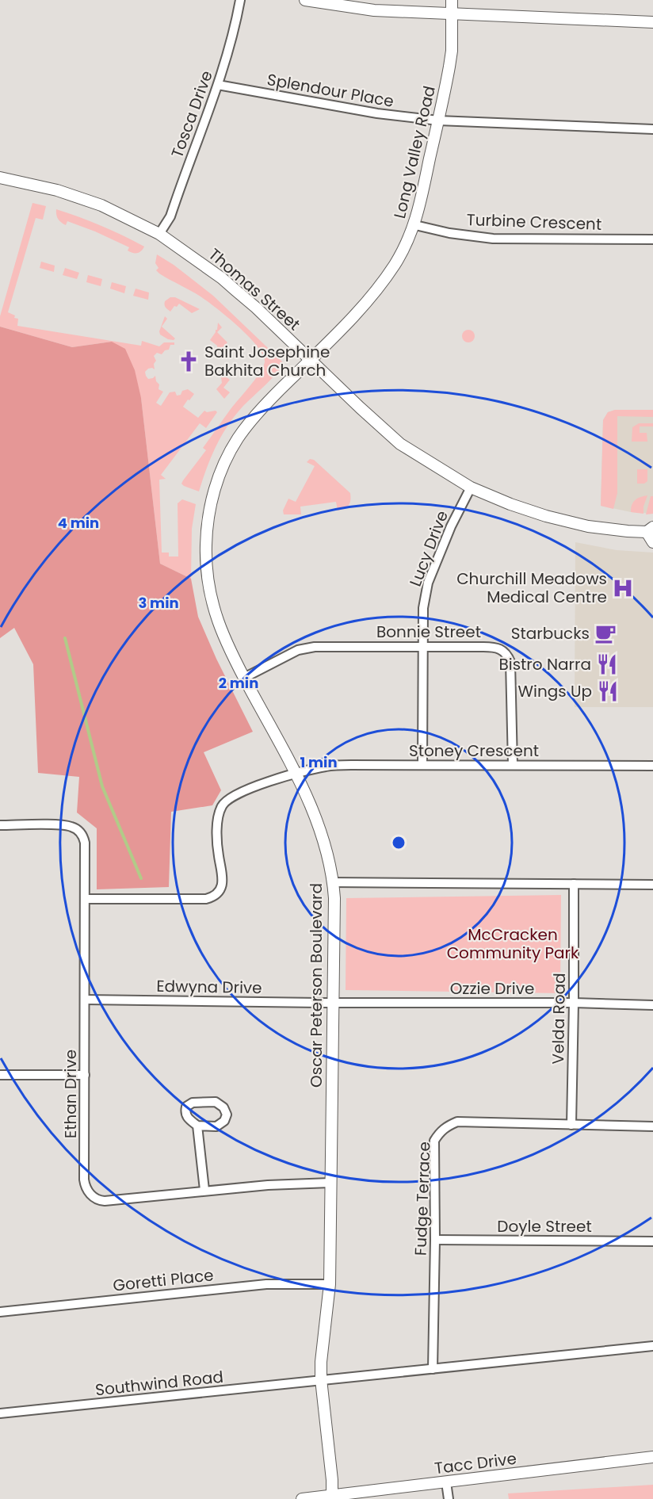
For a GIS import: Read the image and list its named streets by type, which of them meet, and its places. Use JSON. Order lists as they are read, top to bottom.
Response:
{
  "streets": {
    "street": [
      "Splendour Place",
      "Tosca Drive",
      "Long Valley Road",
      "Turbine Crescent",
      "Thomas Street",
      "Lucy Drive",
      "Bonnie Street",
      "Stoney Crescent",
      "Oscar Peterson Boulevard",
      "Edwyna Drive",
      "Ozzie Drive",
      "Velda Road",
      "Ethan Drive",
      "Fudge Terrace",
      "Doyle Street",
      "Goretti Place",
      "Southwind Road",
      "Tacc Drive"
    ]
  },
  "crossings": [
    ["Splendour Place", "Tosca Drive"],
    ["Splendour Place", "Long Valley Road"],
    ["Tosca Drive", "Thomas Street"],
    ["Long Valley Road", "Turbine Crescent"],
    ["Long Valley Road", "Thomas Street"],
    ["Long Valley Road", "Oscar Peterson Boulevard"],
    ["Thomas Street", "Lucy Drive"],
    ["Thomas Street", "Oscar Peterson Boulevard"],
    ["Lucy Drive", "Bonnie Street"],
    ["Lucy Drive", "Stoney Crescent"],
    ["Bonnie Street", "Stoney Crescent"],
    ["Bonnie Street", "Oscar Peterson Boulevard"],
    ["Stoney Crescent", "Oscar Peterson Boulevard"],
    ["Stoney Crescent", "Ethan Drive"],
    ["Oscar Peterson Boulevard", "Edwyna Drive"],
    ["Oscar Peterson Boulevard", "Ozzie Drive"],
    ["Oscar Peterson Boulevard", "Ethan Drive"],
    ["Oscar Peterson Boulevard", "Goretti Place"],
    ["Oscar Peterson Boulevard", "Southwind Road"],
    ["Oscar Peterson Boulevard", "Tacc Drive"],
    ["Edwyna Drive", "Ozzie Drive"],
    ["Edwyna Drive", "Ethan Drive"],
    ["Ozzie Drive", "Velda Road"],
    ["Velda Road", "Fudge Terrace"],
    ["Fudge Terrace", "Doyle Street"]
  ],
  "parks": ["McCracken Community Park"],
  "places": {
    "church": ["Saint Josephine Bakhita Church"],
    "hospital": ["Churchill Meadows Medical Centre"],
    "cafe": ["Starbucks"],
    "restaurant": ["Bistro Narra", "Wings Up"]
  },
  "rings": [
    "4 min",
    "3 min",
    "2 min",
    "1 min"
  ]
}
